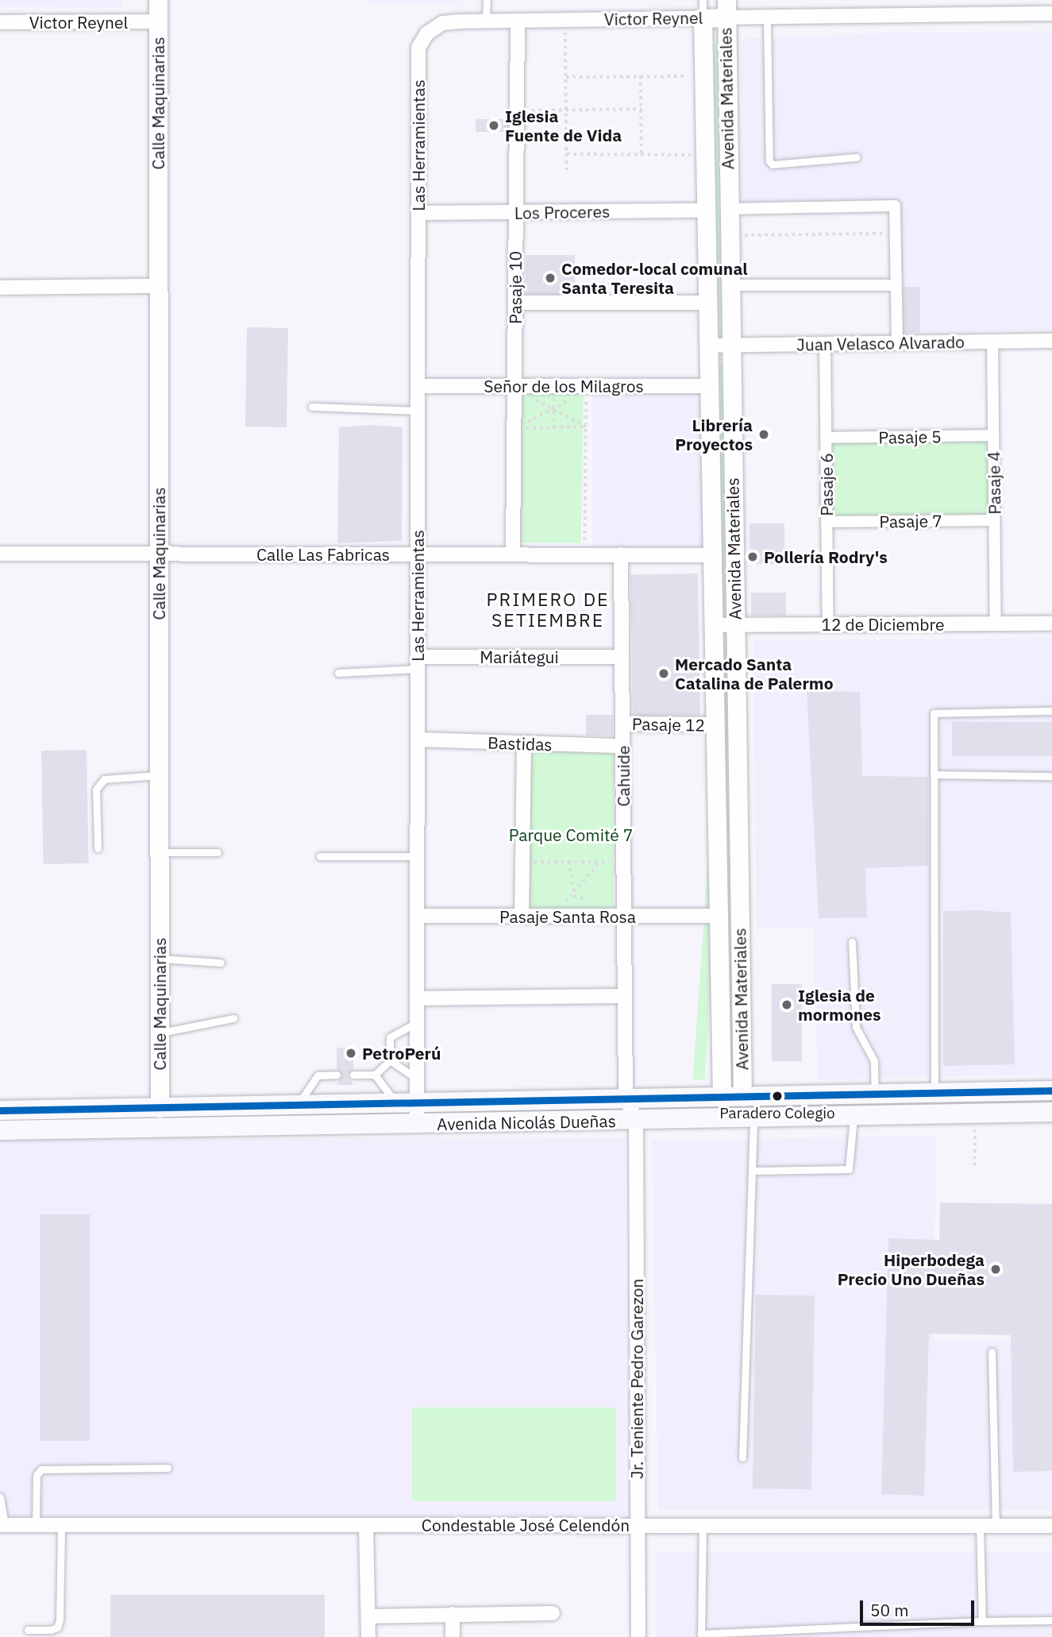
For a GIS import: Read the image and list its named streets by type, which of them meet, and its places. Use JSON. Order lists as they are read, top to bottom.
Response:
{
  "streets": {
    "main road": ["Avenida Nicolás Dueñas"],
    "street": [
      "Victor Reynel",
      "Avenida Materiales",
      "Calle Maquinarias",
      "Las Herramientas",
      "Los Proceres",
      "Pasaje 10",
      "Juan Velasco Alvarado",
      "Señor de los Milagros",
      "Pasaje 5",
      "Pasaje 4",
      "Pasaje 6",
      "Pasaje 7",
      "Calle Las Fabricas",
      "12 de Diciembre",
      "Mariátegui",
      "Pasaje 12",
      "Bastidas",
      "Cahuide",
      "Pasaje Santa Rosa",
      "Jr. Teniente Pedro Garezon",
      "Condestable José Celendón"
    ]
  },
  "crossings": [
    ["Victor Reynel", "Avenida Materiales"],
    ["Victor Reynel", "Calle Maquinarias"],
    ["Victor Reynel", "Las Herramientas"],
    ["Victor Reynel", "Pasaje 10"],
    ["Avenida Materiales", "Los Proceres"],
    ["Avenida Materiales", "Juan Velasco Alvarado"],
    ["Avenida Materiales", "Señor de los Milagros"],
    ["Avenida Materiales", "Calle Las Fabricas"],
    ["Avenida Materiales", "12 de Diciembre"],
    ["Avenida Materiales", "Pasaje 12"],
    ["Avenida Materiales", "Pasaje Santa Rosa"],
    ["Avenida Materiales", "Avenida Nicolás Dueñas"],
    ["Calle Maquinarias", "Calle Las Fabricas"],
    ["Calle Maquinarias", "Avenida Nicolás Dueñas"],
    ["Las Herramientas", "Los Proceres"],
    ["Las Herramientas", "Señor de los Milagros"],
    ["Las Herramientas", "Calle Las Fabricas"],
    ["Las Herramientas", "Mariátegui"],
    ["Las Herramientas", "Bastidas"],
    ["Las Herramientas", "Pasaje Santa Rosa"],
    ["Las Herramientas", "Avenida Nicolás Dueñas"],
    ["Los Proceres", "Pasaje 10"],
    ["Pasaje 10", "Señor de los Milagros"],
    ["Pasaje 10", "Calle Las Fabricas"],
    ["Juan Velasco Alvarado", "Pasaje 4"],
    ["Juan Velasco Alvarado", "Pasaje 6"],
    ["Pasaje 5", "Pasaje 4"],
    ["Pasaje 5", "Pasaje 6"],
    ["Pasaje 4", "Pasaje 7"],
    ["Pasaje 4", "12 de Diciembre"],
    ["Pasaje 6", "Pasaje 7"],
    ["Pasaje 6", "12 de Diciembre"],
    ["Calle Las Fabricas", "Cahuide"],
    ["Mariátegui", "Cahuide"],
    ["Pasaje 12", "Cahuide"],
    ["Bastidas", "Cahuide"],
    ["Cahuide", "Pasaje Santa Rosa"],
    ["Cahuide", "Avenida Nicolás Dueñas"],
    ["Avenida Nicolás Dueñas", "Jr. Teniente Pedro Garezon"],
    ["Jr. Teniente Pedro Garezon", "Condestable José Celendón"]
  ],
  "districts": ["PRIMERO DE SETIEMBRE"],
  "parks": ["Parque Comité 7"],
  "places": [
    "Iglesia Fuente de Vida",
    "Comedor-local comunal Santa Teresita",
    "Librería Proyectos",
    "Pollería Rodry's",
    "Mercado Santa Catalina de Palermo",
    "Iglesia de mormones",
    "PetroPerú",
    "Paradero Colegio",
    "Hiperbodega Precio Uno Dueñas"
  ],
  "scale_bar": "50 m"
}
